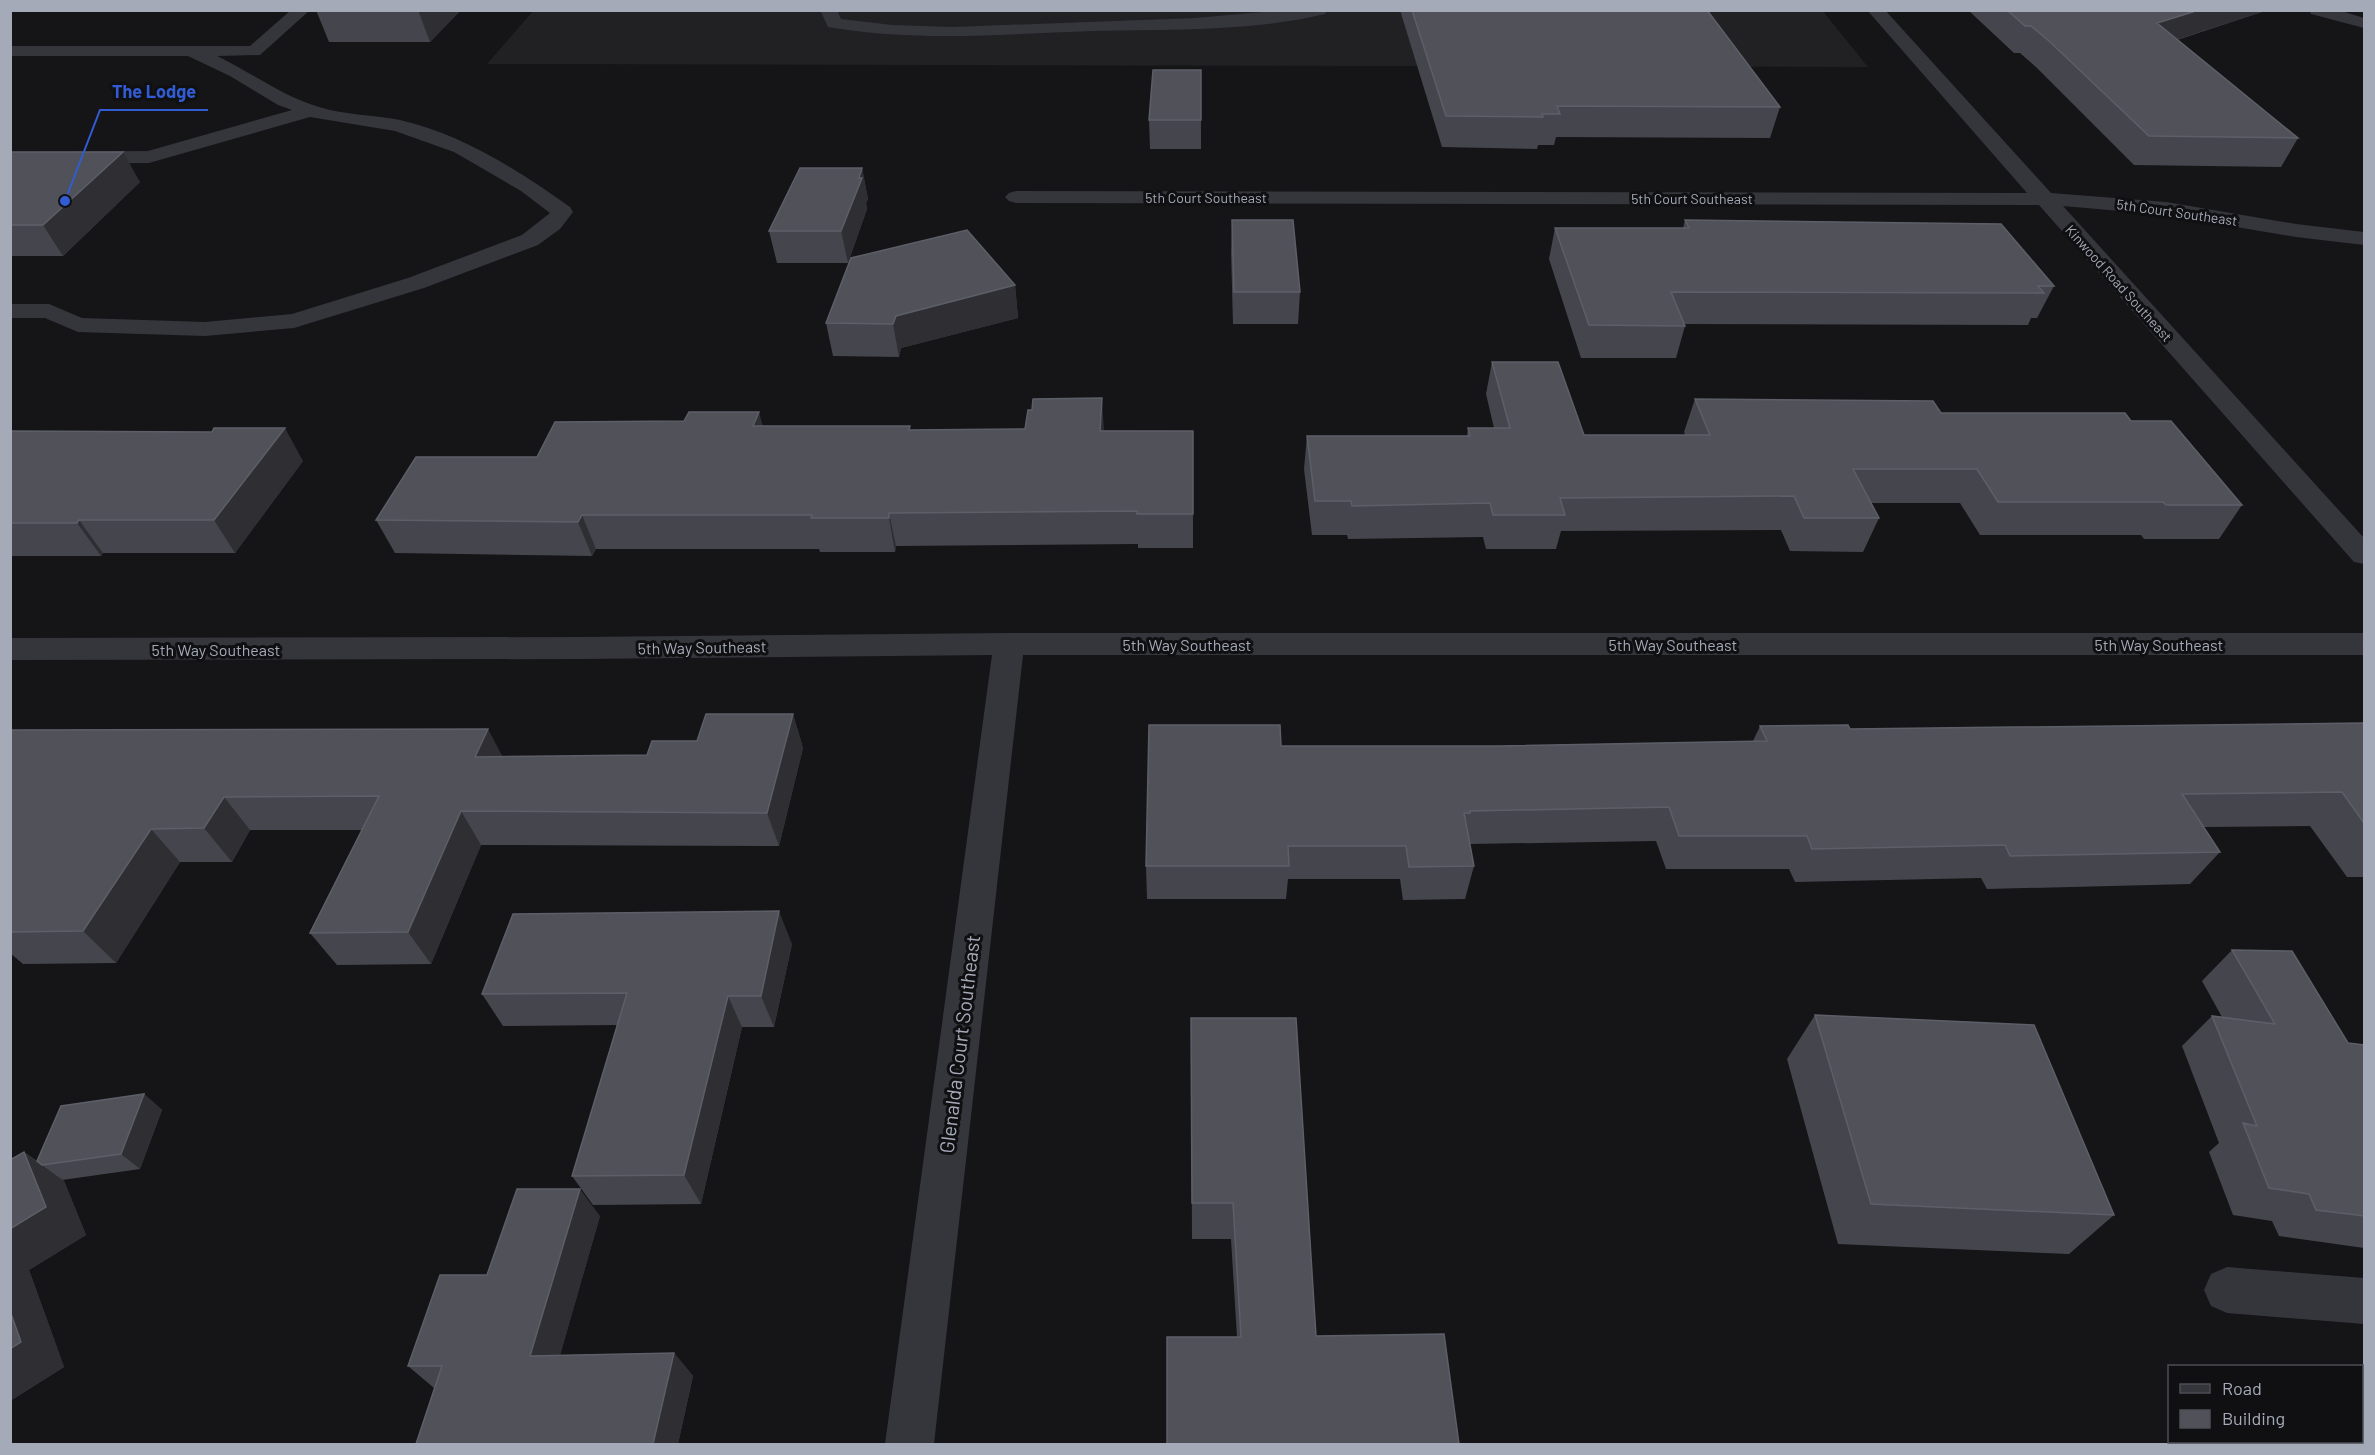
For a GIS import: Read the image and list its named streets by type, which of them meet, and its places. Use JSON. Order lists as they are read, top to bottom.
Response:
{
  "streets": {
    "street": [
      "5th Court Southeast",
      "Kinwood Road Southeast",
      "5th Way Southeast",
      "Glenalda Court Southeast"
    ]
  },
  "crossings": [
    ["5th Court Southeast", "Kinwood Road Southeast"],
    ["5th Way Southeast", "Glenalda Court Southeast"]
  ],
  "places": ["The Lodge"],
  "legend": ["Road", "Building"]
}
